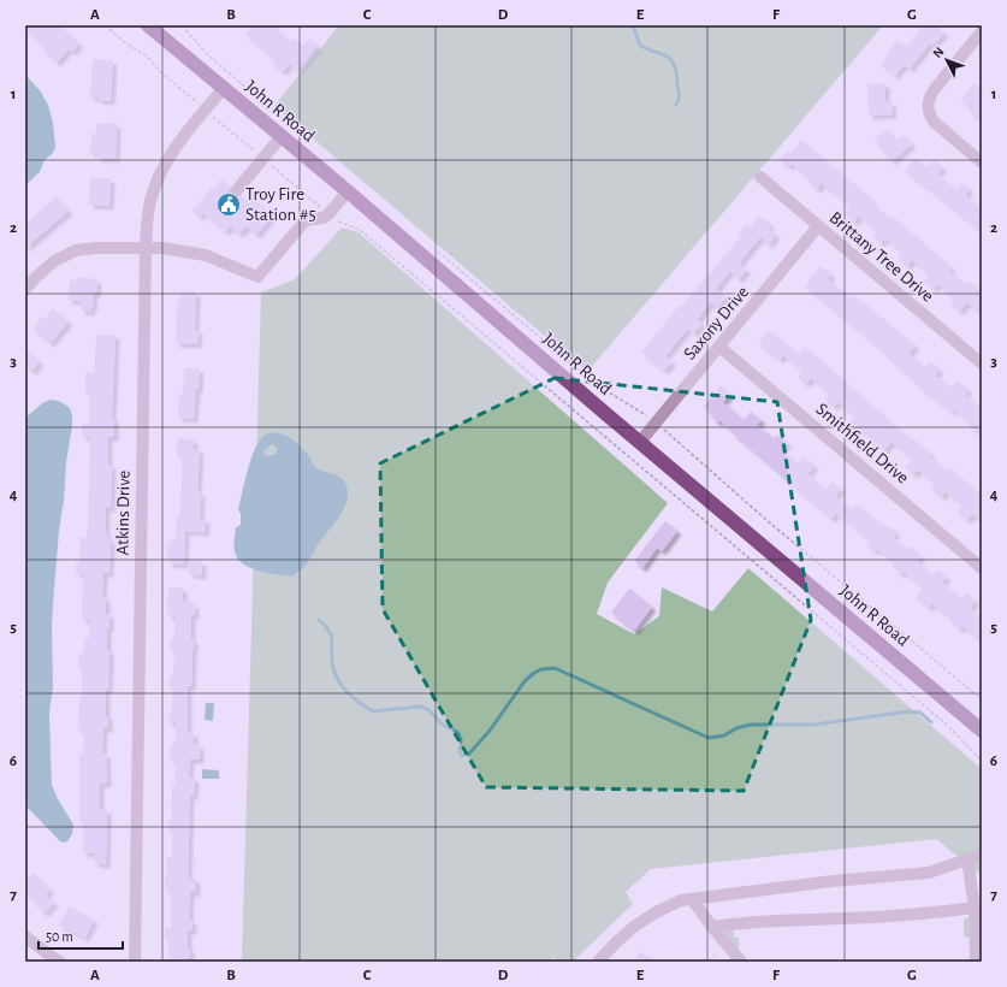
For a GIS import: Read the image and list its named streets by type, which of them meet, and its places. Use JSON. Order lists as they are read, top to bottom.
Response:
{
  "streets": {
    "main road": ["John R Road"],
    "street": [
      "Brittany Tree Drive",
      "Saxony Drive",
      "Smithfield Drive",
      "Atkins Drive"
    ]
  },
  "crossings": [
    ["John R Road", "Saxony Drive"],
    ["John R Road", "Atkins Drive"],
    ["Brittany Tree Drive", "Saxony Drive"],
    ["Saxony Drive", "Smithfield Drive"]
  ],
  "places": {
    "public building": ["Troy Fire Station #5"]
  },
  "scale_bar": "50 m",
  "north": "top left",
  "grid": {
    "columns": [
      "A",
      "B",
      "C",
      "D",
      "E",
      "F",
      "G"
    ],
    "rows": [
      "1",
      "2",
      "3",
      "4",
      "5",
      "6",
      "7"
    ]
  }
}
